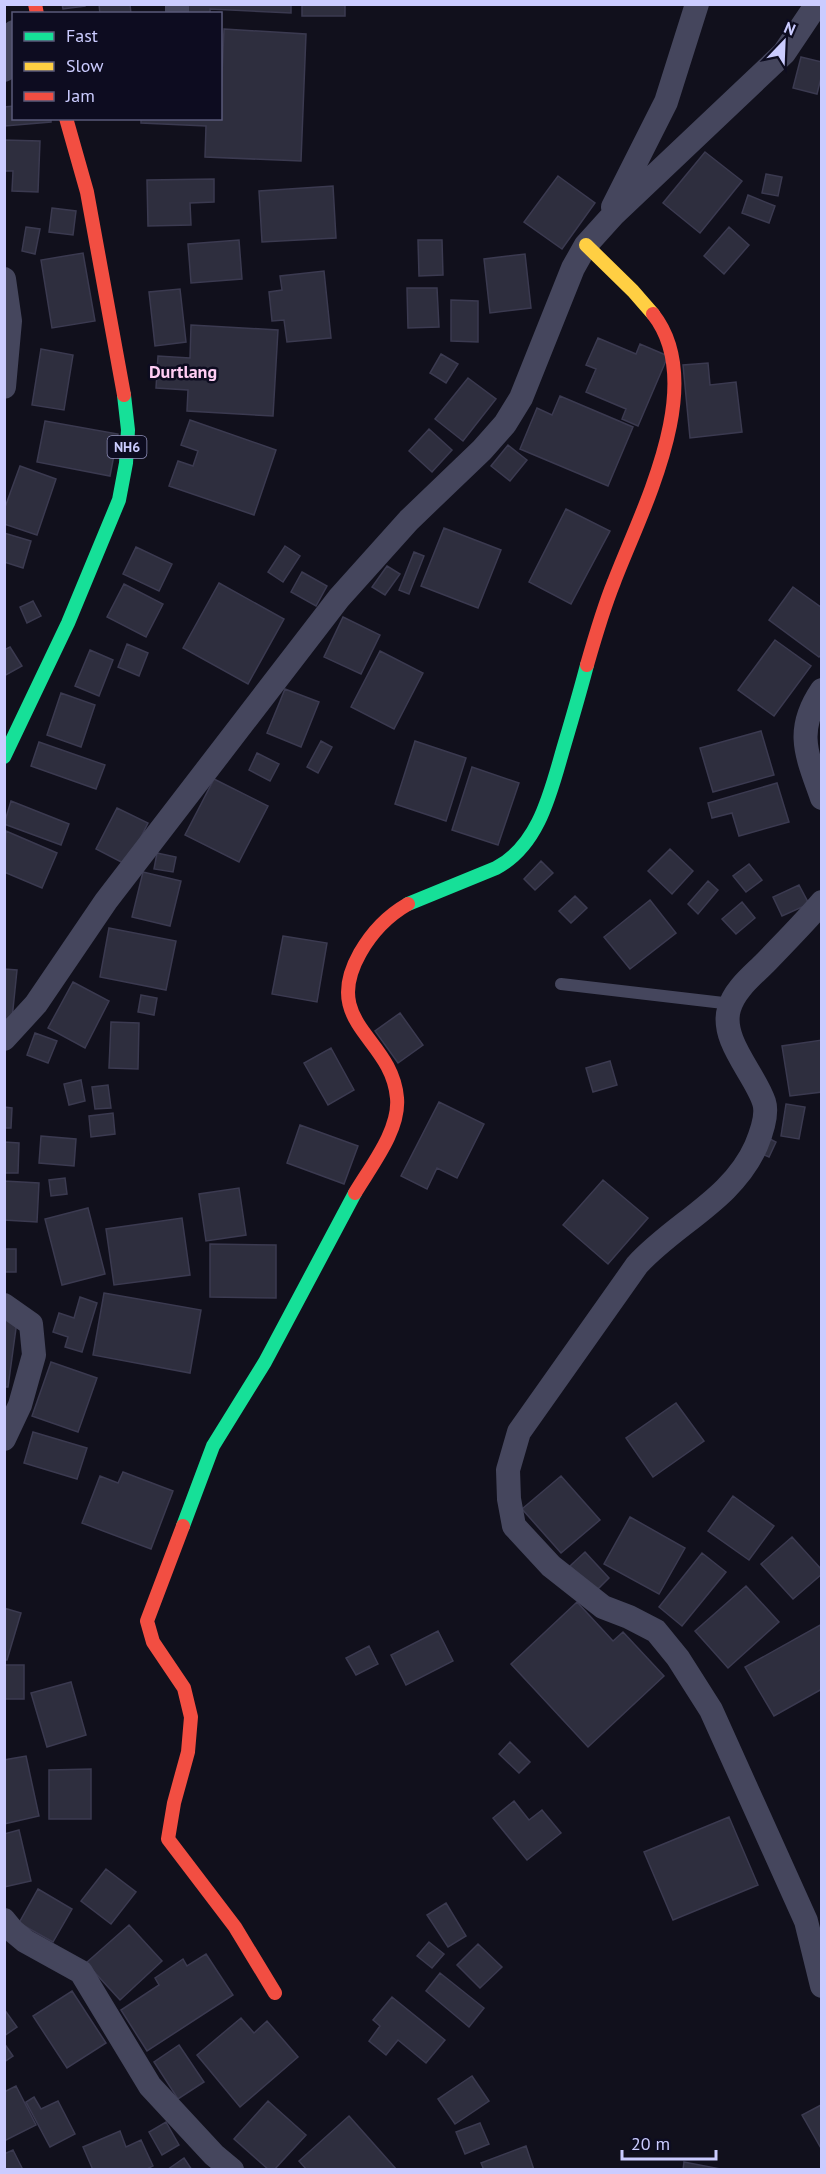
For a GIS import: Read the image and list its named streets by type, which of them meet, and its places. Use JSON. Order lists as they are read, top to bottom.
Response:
{
  "streets": {
    "main road": ["NH6"]
  },
  "districts": ["Durtlang"],
  "legend": ["Fast", "Slow", "Jam"],
  "scale_bar": "20 m",
  "north": "top right"
}
